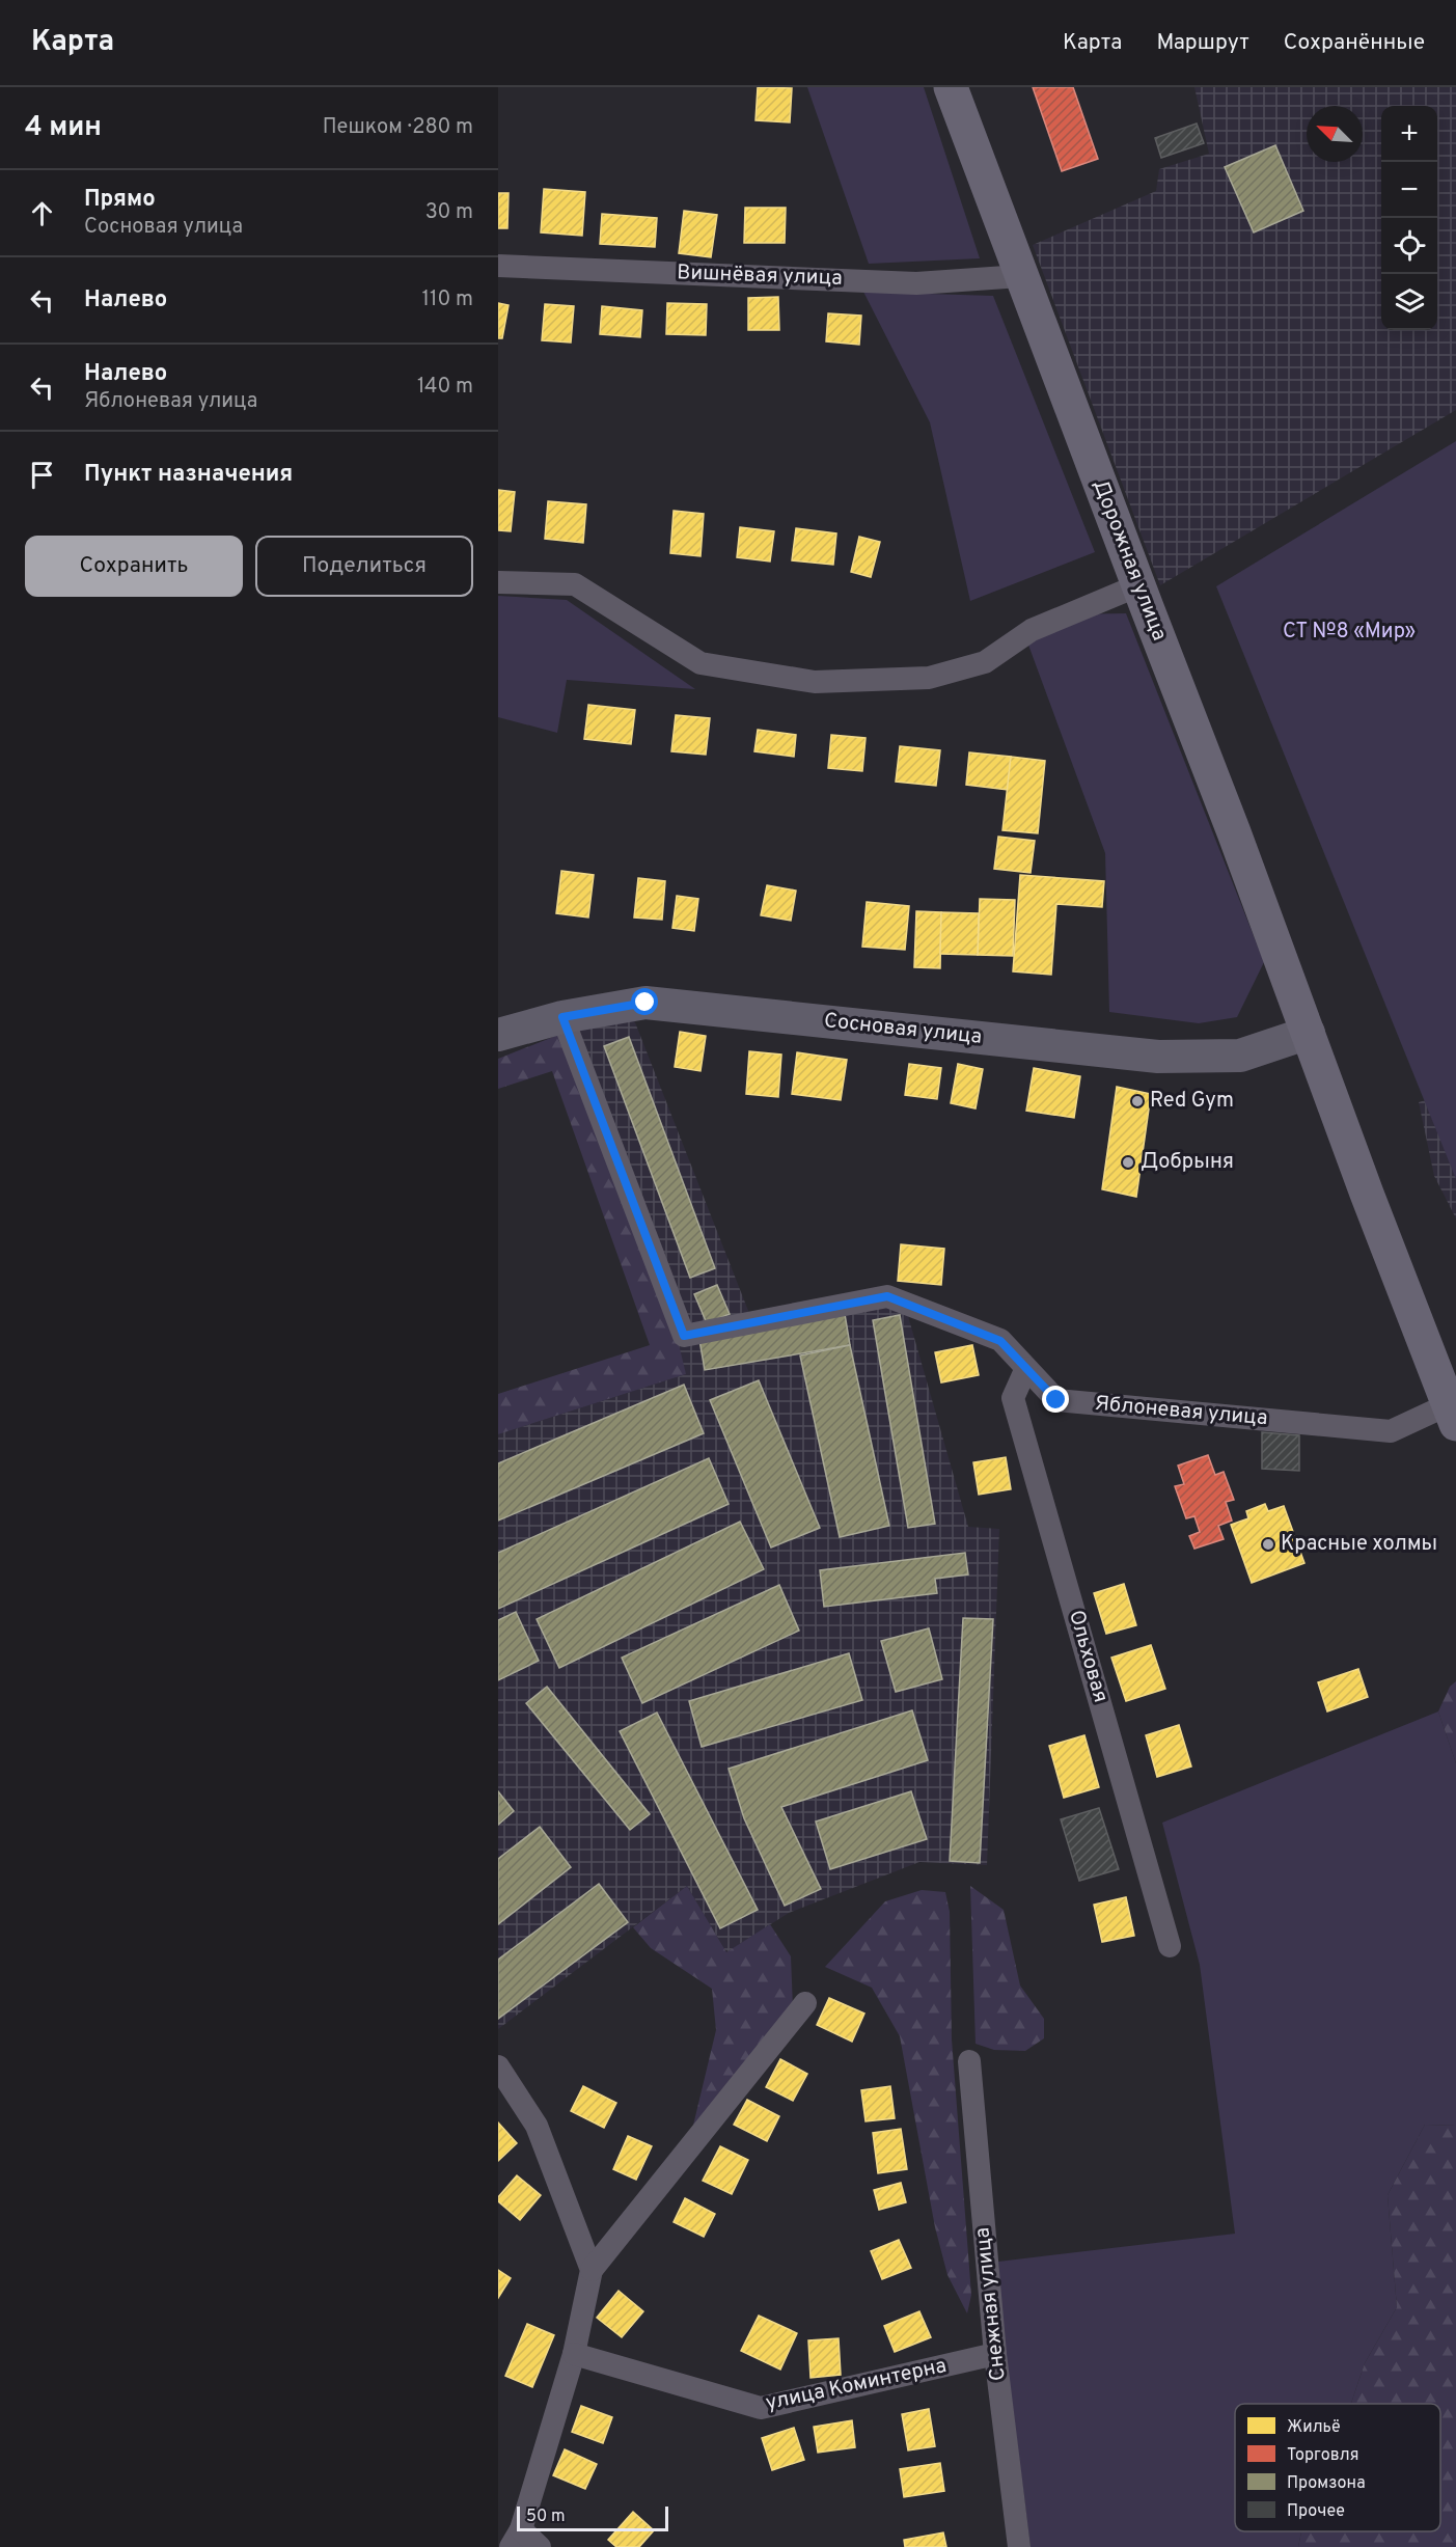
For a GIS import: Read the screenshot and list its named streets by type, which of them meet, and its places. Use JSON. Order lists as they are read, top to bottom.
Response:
{
  "streets": {
    "main road": ["Дорожная улица"],
    "street": [
      "Вишнёвая улица",
      "Сосновая улица",
      "Яблоневая улица",
      "Ольховая",
      "Снежная улица",
      "улица Коминтерна"
    ]
  },
  "crossings": [
    ["Вишнёвая улица", "Дорожная улица"],
    ["Дорожная улица", "Сосновая улица"],
    ["Дорожная улица", "Яблоневая улица"],
    ["Сосновая улица", "Яблоневая улица"],
    ["Яблоневая улица", "Ольховая"],
    ["Снежная улица", "улица Коминтерна"]
  ],
  "parks": ["СТ №8 «Мир»"],
  "places": ["Red Gym", "Добрыня", "Красные холмы"],
  "legend": [
    "Жильё",
    "Торговля",
    "Промзона",
    "Прочее"
  ],
  "scale_bar": "50 m",
  "north": "top left",
  "page": {
    "header": "Карта",
    "nav": ["Карта", "Маршрут", "Сохранённые"],
    "heading": ["4 мин", "Пешком · 280 m"],
    "map_buttons": ["+", "−"],
    "list": [
      ["Прямо", "Сосновая улица", "30 m"],
      ["Налево", "110 m"],
      ["Налево", "Яблоневая улица", "140 m"],
      "Пункт назначения"
    ],
    "buttons": ["Сохранить", "Поделиться"],
    "scale": "50 m"
  }
}
